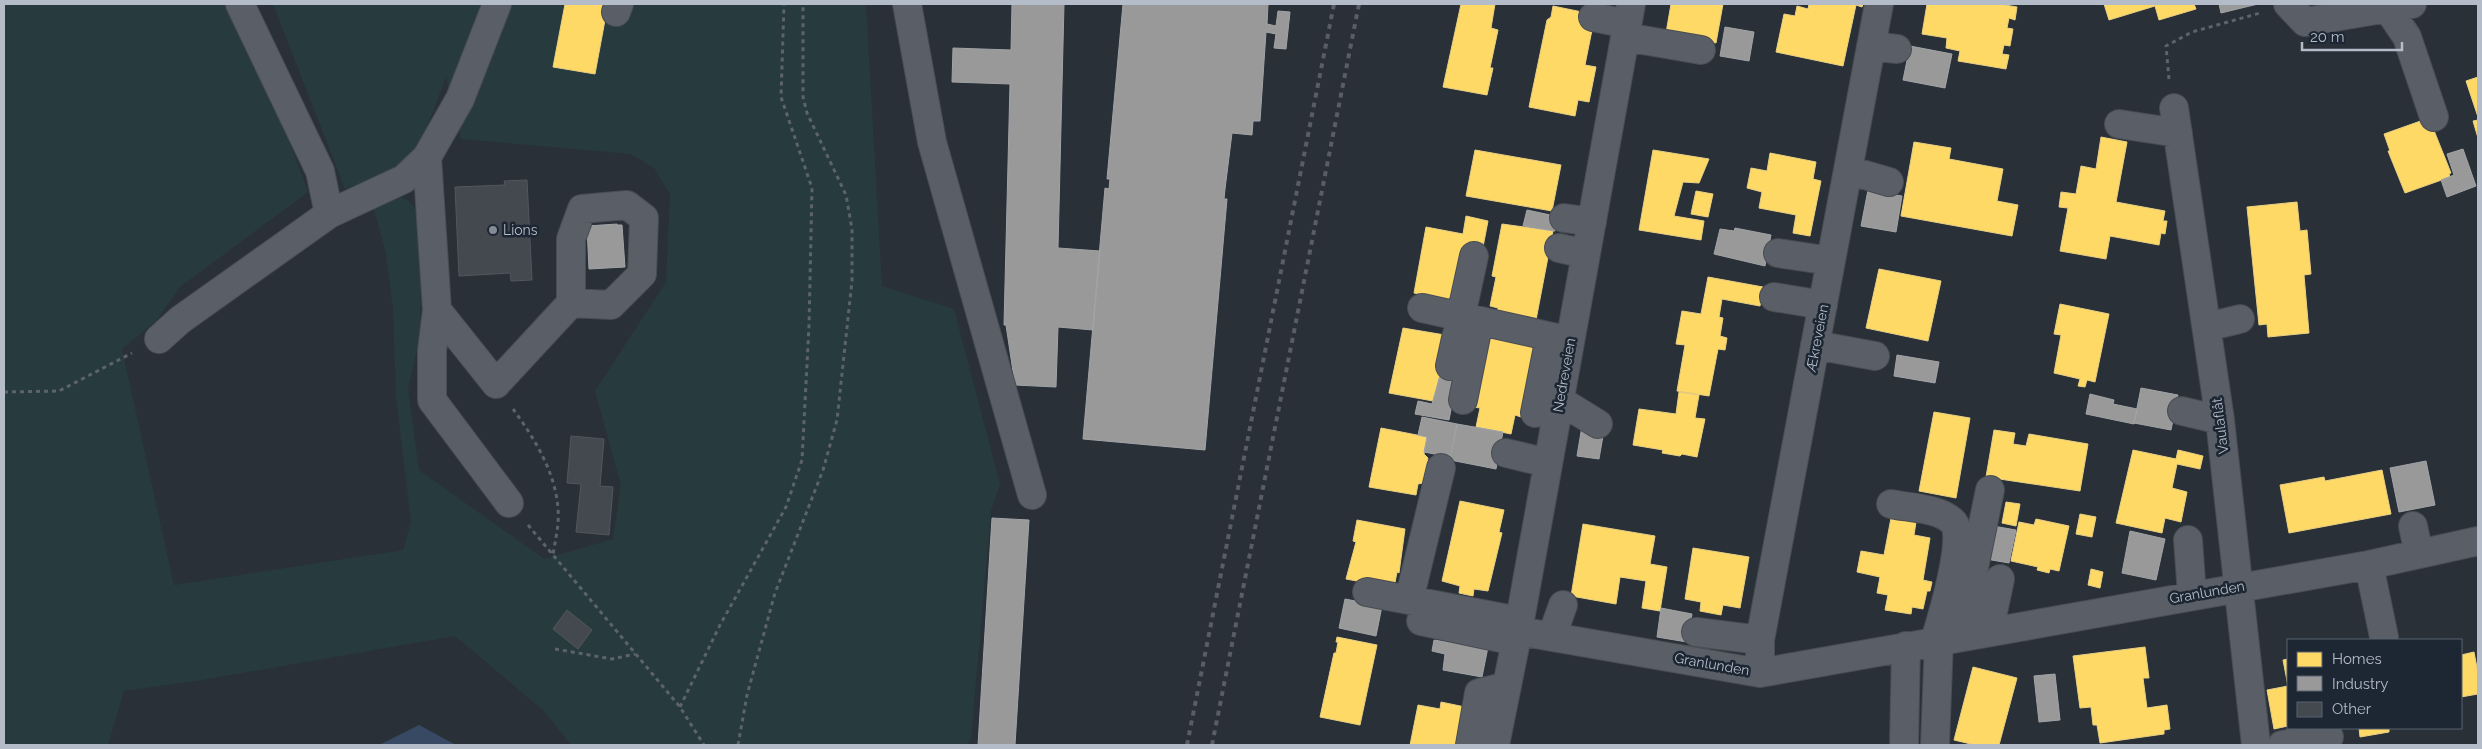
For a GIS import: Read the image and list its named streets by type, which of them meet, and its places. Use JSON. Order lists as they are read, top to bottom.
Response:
{
  "streets": {
    "street": [
      "Ækreveien",
      "Nedreveien",
      "Vaulaflåt",
      "Granlunden"
    ]
  },
  "crossings": [
    ["Ækreveien", "Granlunden"],
    ["Nedreveien", "Granlunden"],
    ["Vaulaflåt", "Granlunden"]
  ],
  "places": ["Lions"],
  "legend": ["Homes", "Industry", "Other"],
  "scale_bar": "20 m"
}
